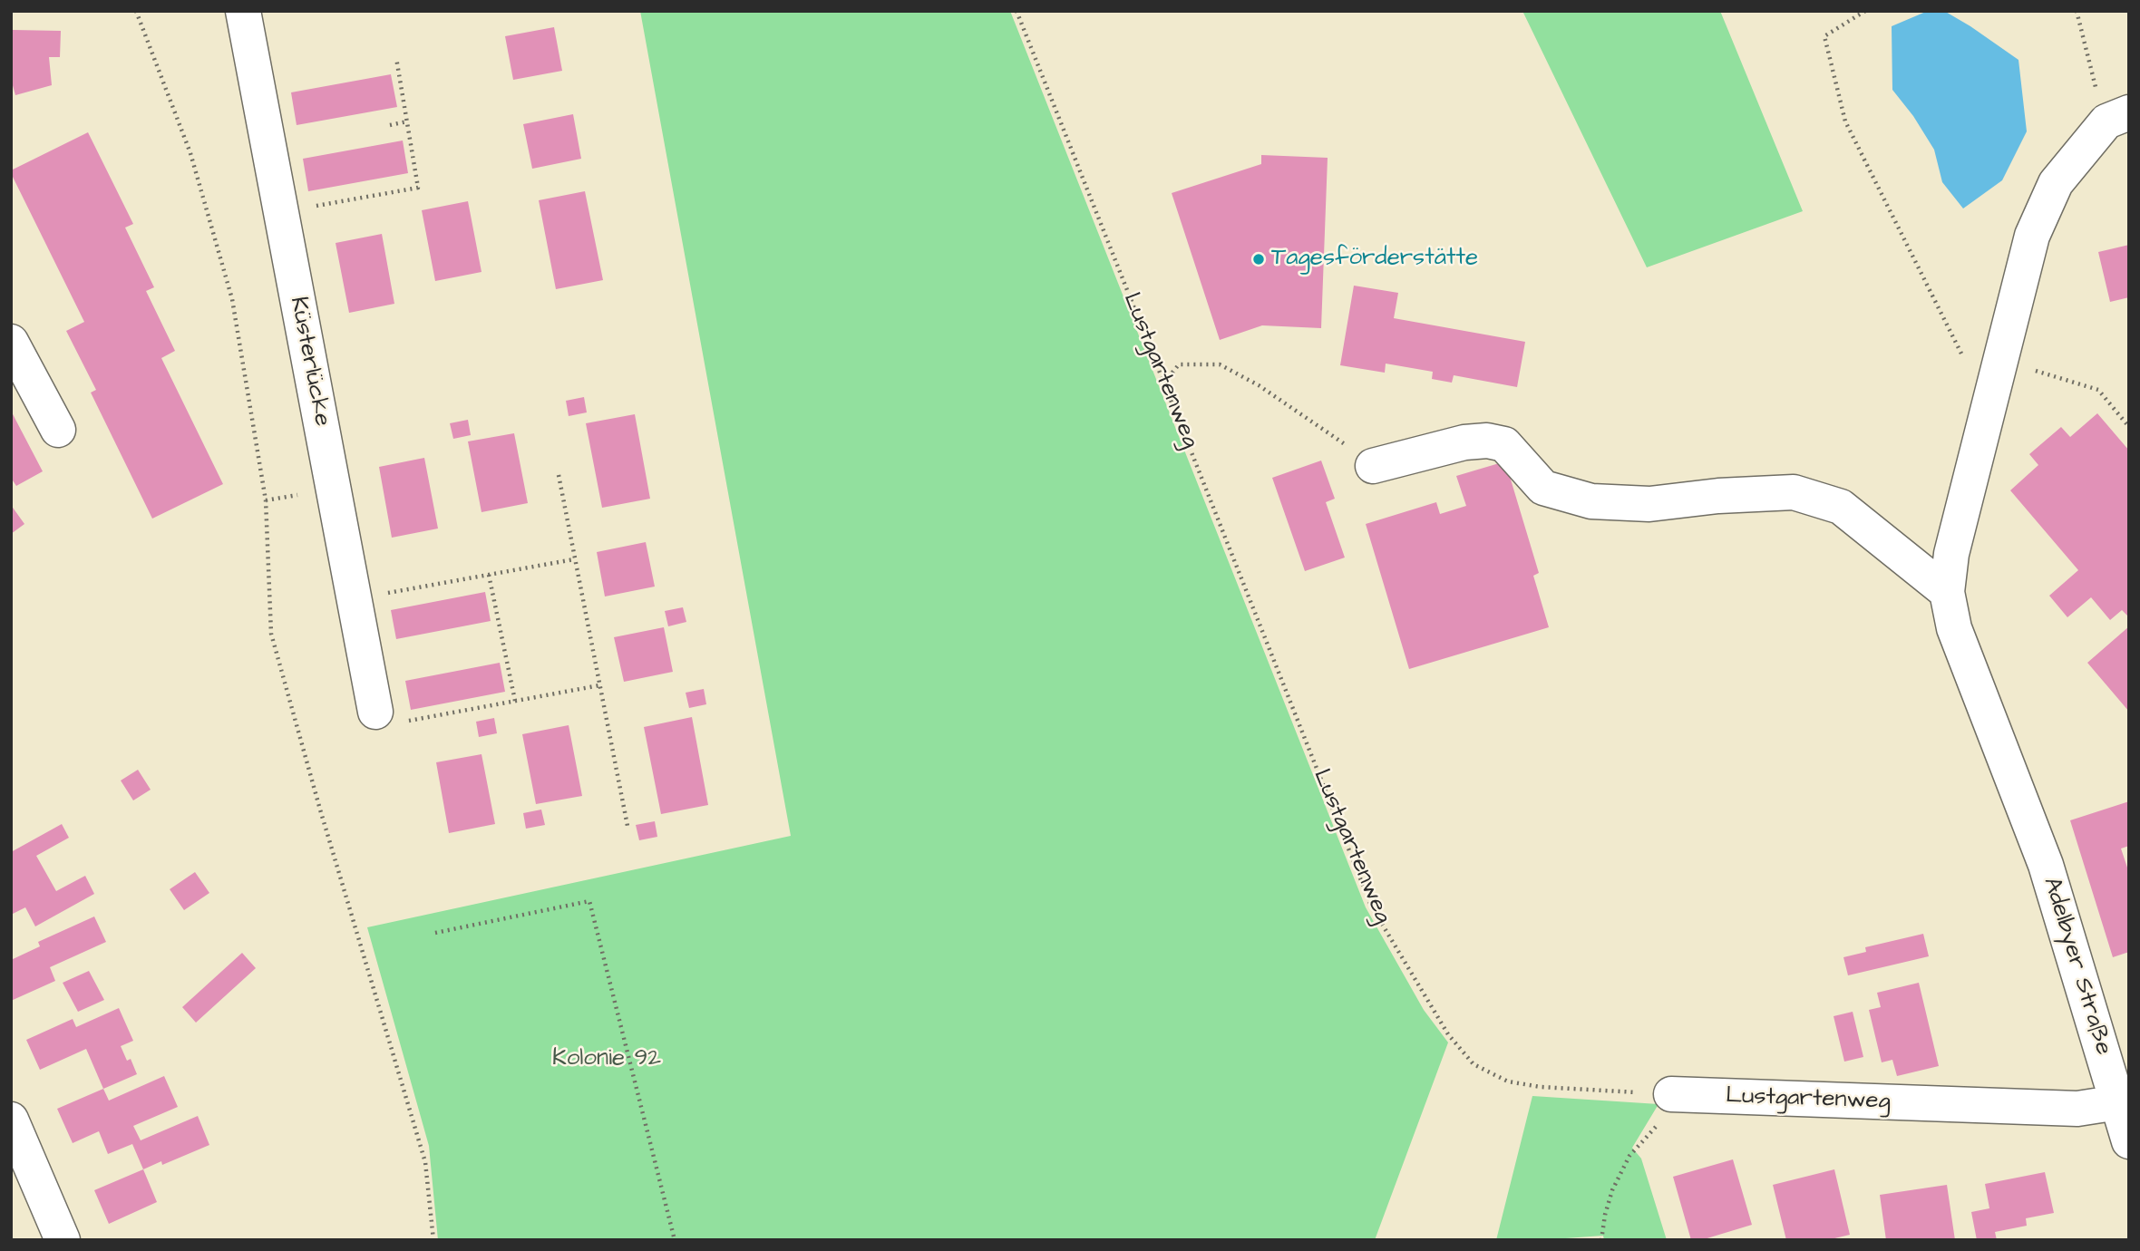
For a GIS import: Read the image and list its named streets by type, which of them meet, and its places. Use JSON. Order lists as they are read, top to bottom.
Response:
{
  "streets": {
    "street": ["Küsterlücke", "Lustgartenweg", "Adelbyer Straße"]
  },
  "crossings": [
    ["Lustgartenweg", "Adelbyer Straße"]
  ],
  "parks": ["Kolonie 92"],
  "places": ["Tagesförderstätte"]
}
